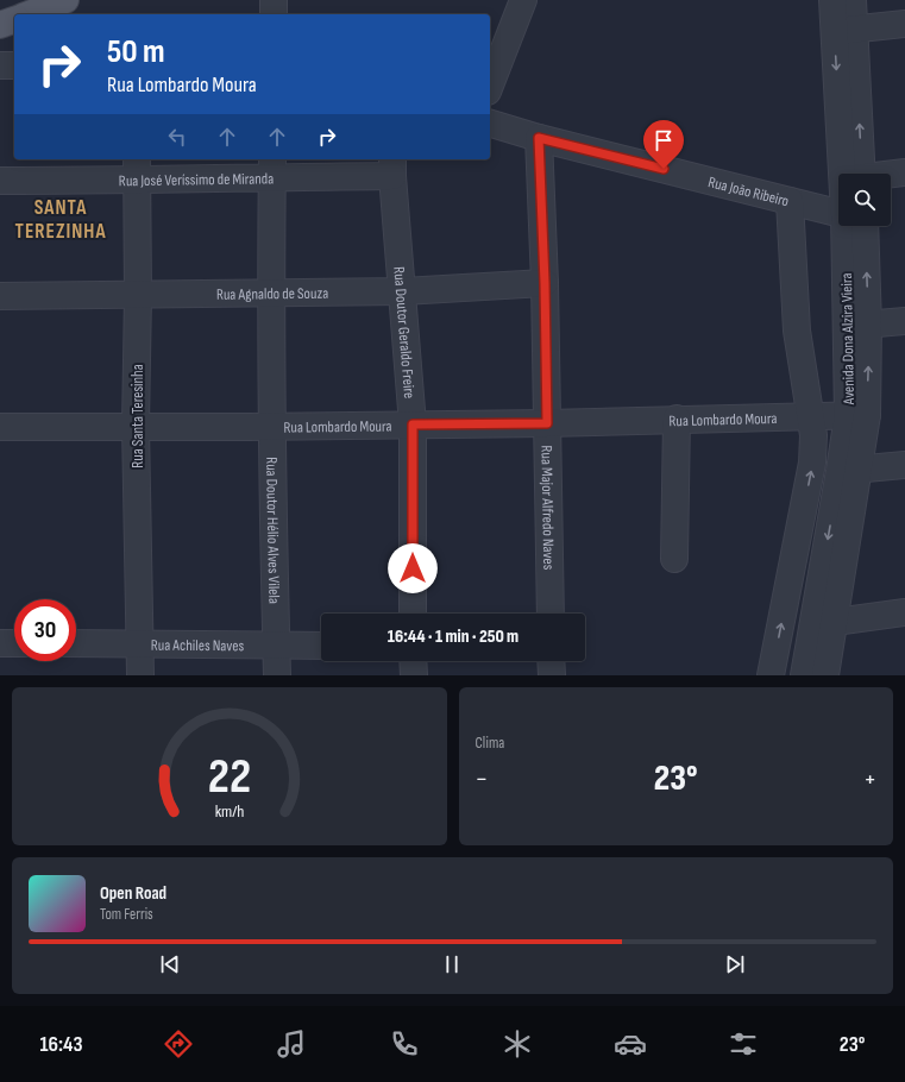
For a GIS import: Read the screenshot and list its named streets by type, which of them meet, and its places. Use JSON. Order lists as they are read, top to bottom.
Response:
{
  "streets": {
    "street": [
      "Rua José Veríssimo de Miranda",
      "Rua João Ribeiro",
      "Rua Agnaldo de Souza",
      "Rua Doutor Geraldo Freire",
      "Avenida Dona Alzira Vieira",
      "Rua Santa Teresinha",
      "Rua Lombardo Moura",
      "Rua Major Alfredo Naves",
      "Rua Doutor Hélio Alves Vilela",
      "Rua Achiles Naves"
    ]
  },
  "crossings": [
    ["Rua José Veríssimo de Miranda", "Rua Doutor Geraldo Freire"],
    ["Rua José Veríssimo de Miranda", "Rua Santa Teresinha"],
    ["Rua José Veríssimo de Miranda", "Rua Doutor Hélio Alves Vilela"],
    ["Rua João Ribeiro", "Rua Major Alfredo Naves"],
    ["Rua Agnaldo de Souza", "Rua Doutor Geraldo Freire"],
    ["Rua Agnaldo de Souza", "Rua Santa Teresinha"],
    ["Rua Agnaldo de Souza", "Rua Major Alfredo Naves"],
    ["Rua Agnaldo de Souza", "Rua Doutor Hélio Alves Vilela"],
    ["Rua Doutor Geraldo Freire", "Rua Lombardo Moura"],
    ["Avenida Dona Alzira Vieira", "Rua Lombardo Moura"],
    ["Rua Santa Teresinha", "Rua Lombardo Moura"],
    ["Rua Santa Teresinha", "Rua Achiles Naves"],
    ["Rua Lombardo Moura", "Rua Major Alfredo Naves"],
    ["Rua Lombardo Moura", "Rua Doutor Hélio Alves Vilela"],
    ["Rua Doutor Hélio Alves Vilela", "Rua Achiles Naves"]
  ],
  "districts": ["SANTA TEREZINHA"],
  "page": {
    "turn": ["50 m", "Rua Lombardo Moura"],
    "limit": "30",
    "trip": "16:44 · 1 min · 250 m",
    "tile": "Clima",
    "heat": ["−", "23°", "+"],
    "song": ["Open Road", "Tom Ferris"],
    "tabs": ["16:43", "23°"],
    "gauge": ["22", "km/h"]
  }
}
